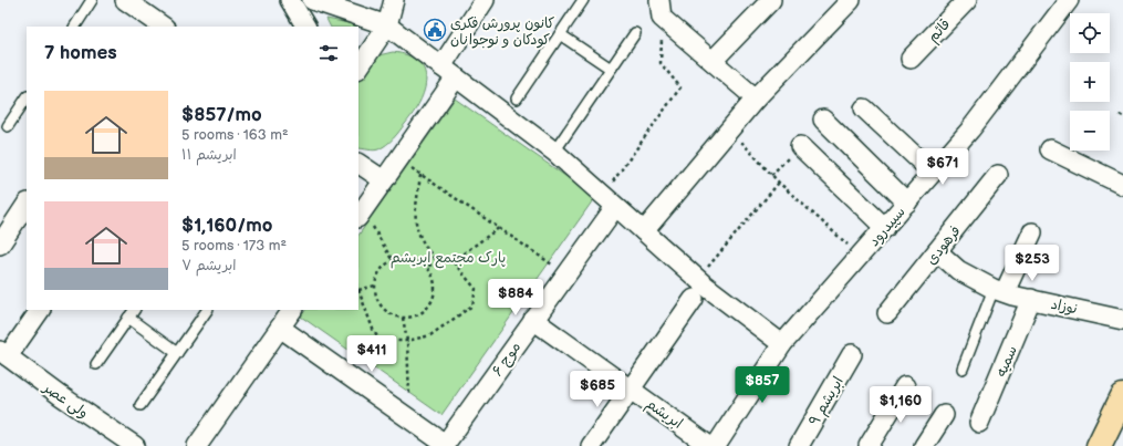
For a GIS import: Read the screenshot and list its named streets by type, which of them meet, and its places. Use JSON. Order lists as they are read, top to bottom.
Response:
{
  "streets": {
    "street": [
      "قائم",
      "سپیدرود",
      "فرهودی",
      "نوزاد",
      "موج ۶",
      "سمیه",
      "ولی عصر",
      "ابریشم ۹",
      "ابریشم"
    ]
  },
  "crossings": [
    ["فرهودی", "نوزاد"],
    ["نوزاد", "سمیه"],
    ["موج ۶", "ابریشم"]
  ],
  "parks": ["پارک مجتمع ابریشم"],
  "places": {
    "public building": ["کانون پرورش فکری کودکان و نوجوانان"]
  },
  "page": {
    "map_buttons": ["+", "−"],
    "heading": "7 homes",
    "list": [
      {
        "name": "$857/mo",
        "note": "5 rooms · 163 m² · ابریشم ۱۱"
      },
      {
        "name": "$1,160/mo",
        "note": "5 rooms · 173 m² · ابریشم ۷"
      }
    ],
    "price": [
      "$671",
      "$253",
      "$884",
      "$411",
      "$857",
      "$685",
      "$1,160"
    ]
  }
}
